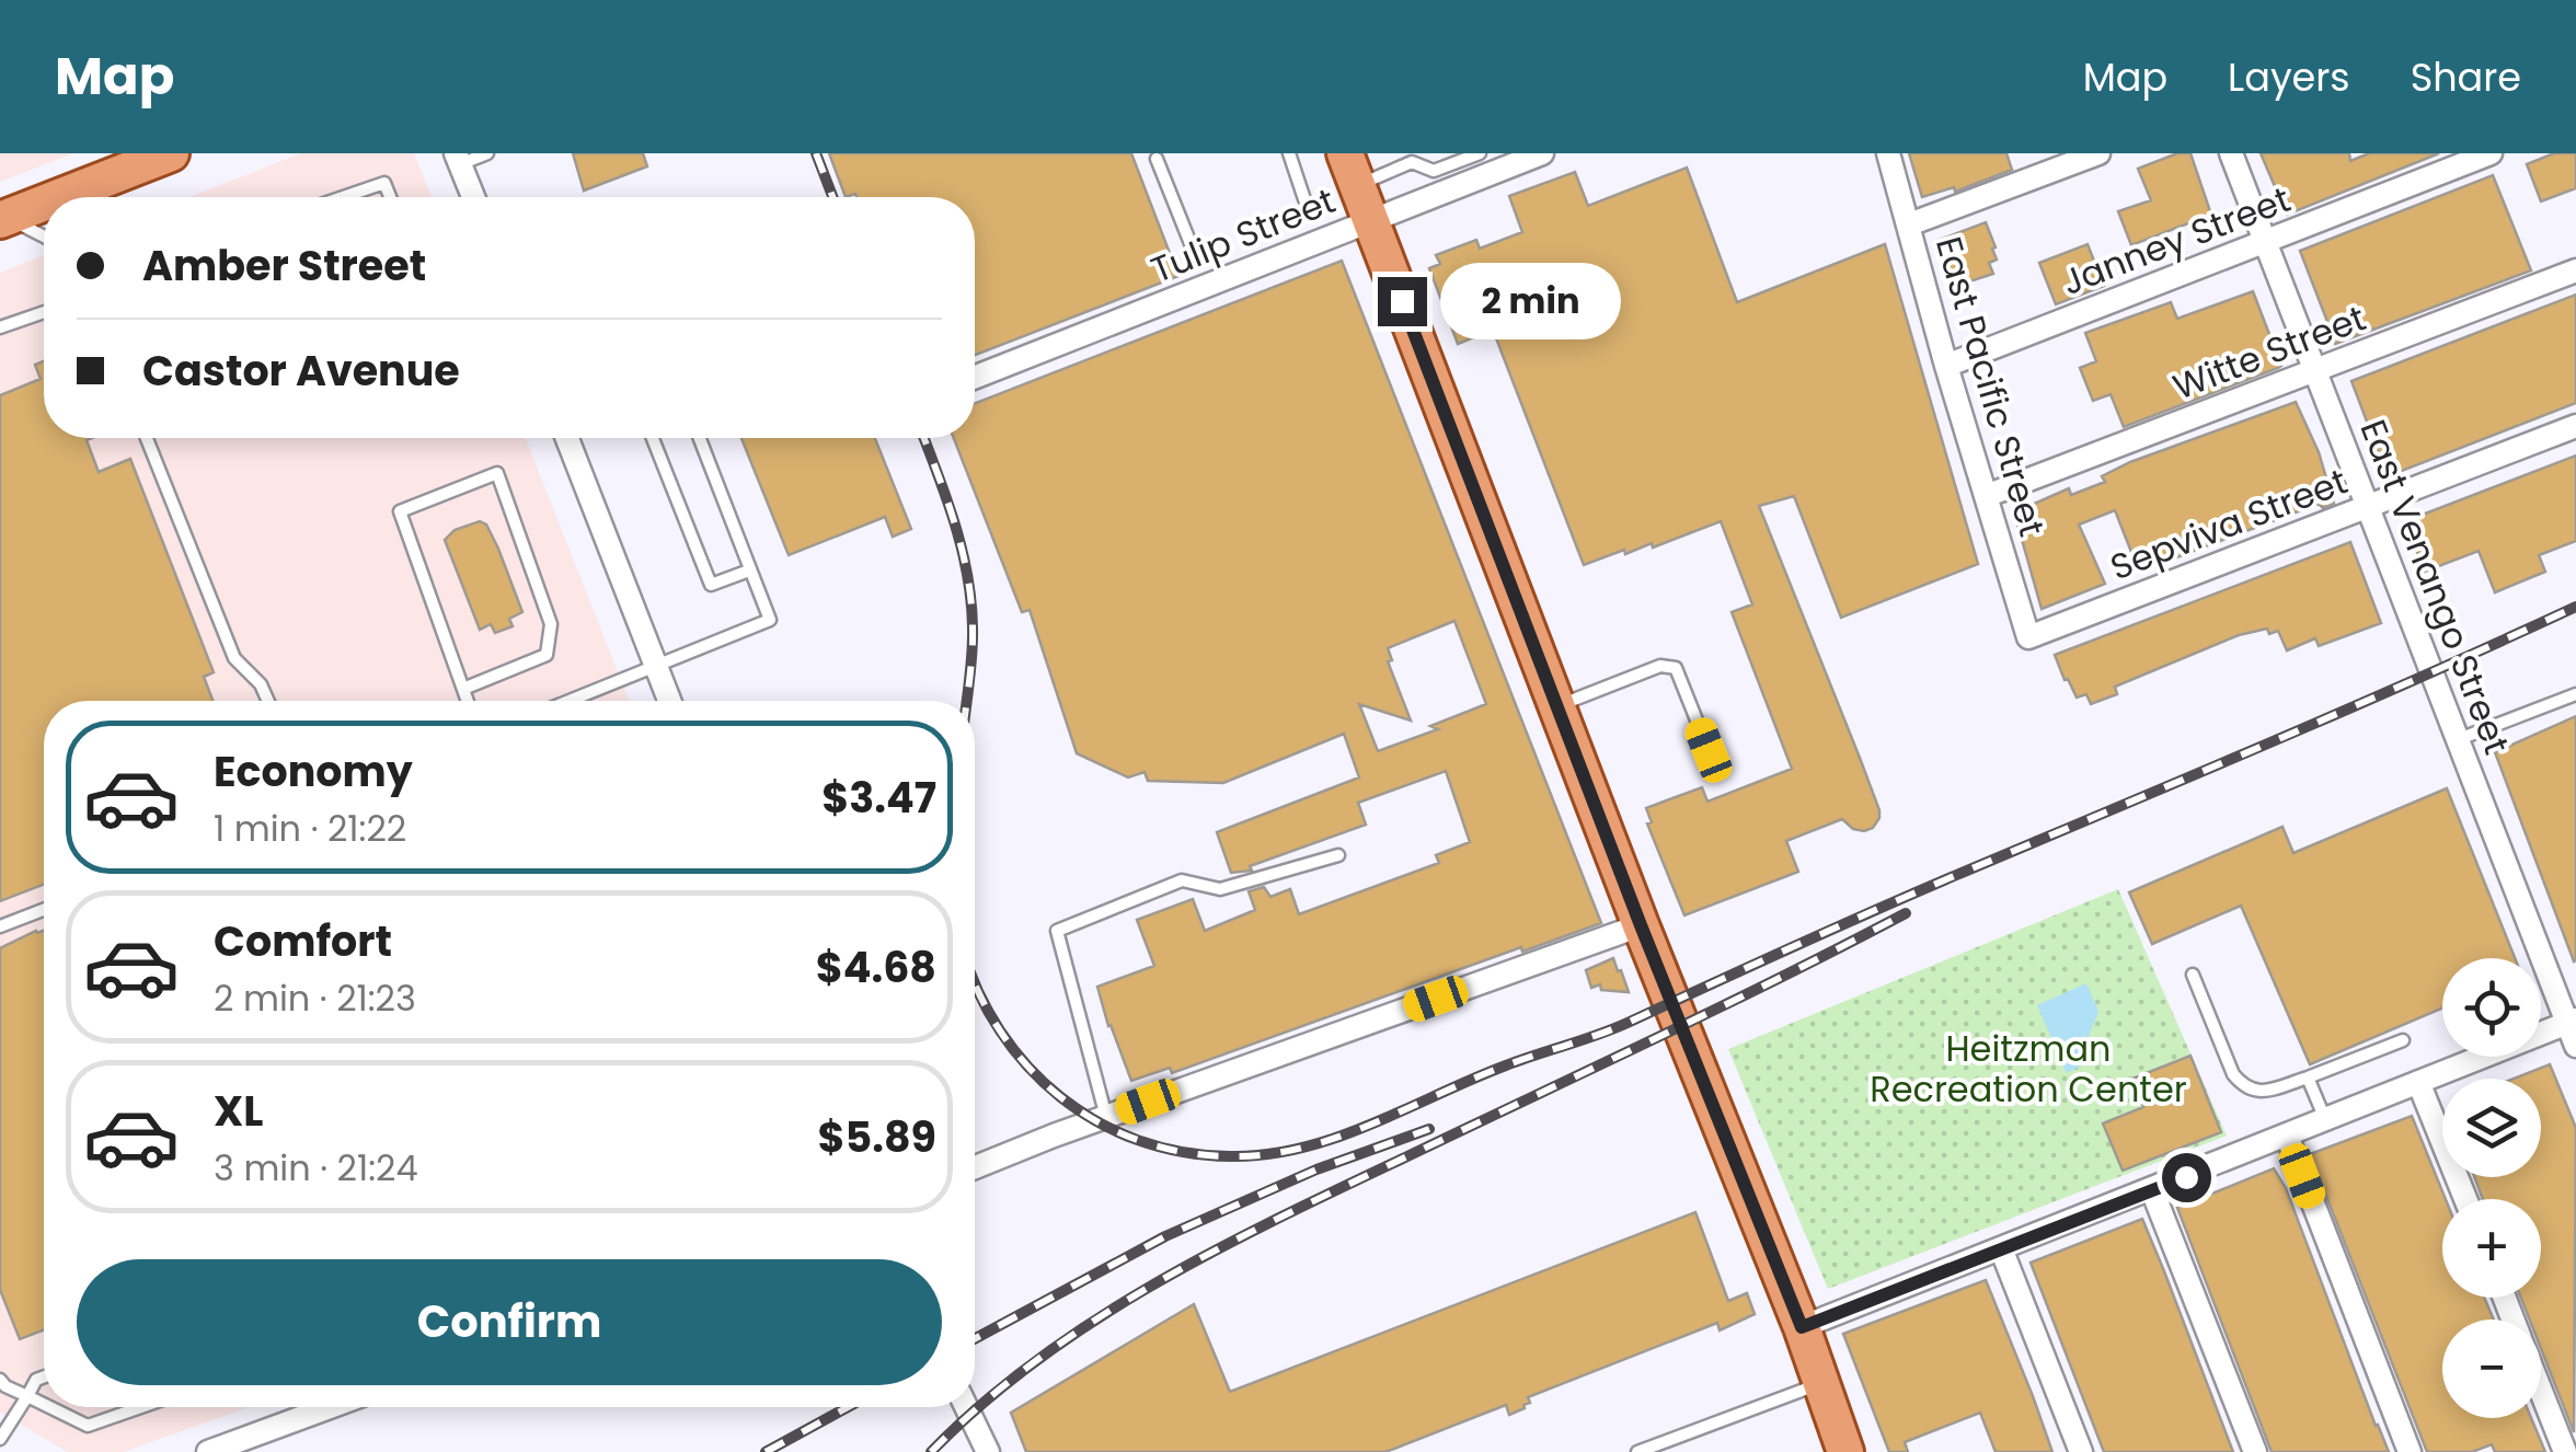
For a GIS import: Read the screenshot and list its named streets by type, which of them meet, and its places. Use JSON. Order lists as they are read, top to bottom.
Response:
{
  "streets": {
    "street": [
      "Tulip Street",
      "Janney Street",
      "Witte Street",
      "East Pacific Street",
      "Sepviva Street",
      "East Venango Street"
    ]
  },
  "crossings": [
    ["Janney Street", "East Pacific Street"],
    ["Janney Street", "East Venango Street"],
    ["Witte Street", "East Pacific Street"],
    ["Witte Street", "East Venango Street"],
    ["East Pacific Street", "Sepviva Street"],
    ["Sepviva Street", "East Venango Street"]
  ],
  "parks": ["Heitzman Recreation Center"],
  "page": {
    "header": "Map",
    "nav": ["Map", "Layers", "Share"],
    "banner": ["Amber Street", "Castor Avenue"],
    "bubble": "2 min",
    "list": [
      {
        "name": "Economy",
        "note": "1 min · 21:22",
        "value": "$3.47"
      },
      {
        "name": "Comfort",
        "note": "2 min · 21:23",
        "value": "$4.68"
      },
      {
        "name": "XL",
        "note": "3 min · 21:24",
        "value": "$5.89"
      }
    ],
    "map_buttons": ["+", "−"],
    "buttons": "Confirm"
  }
}
